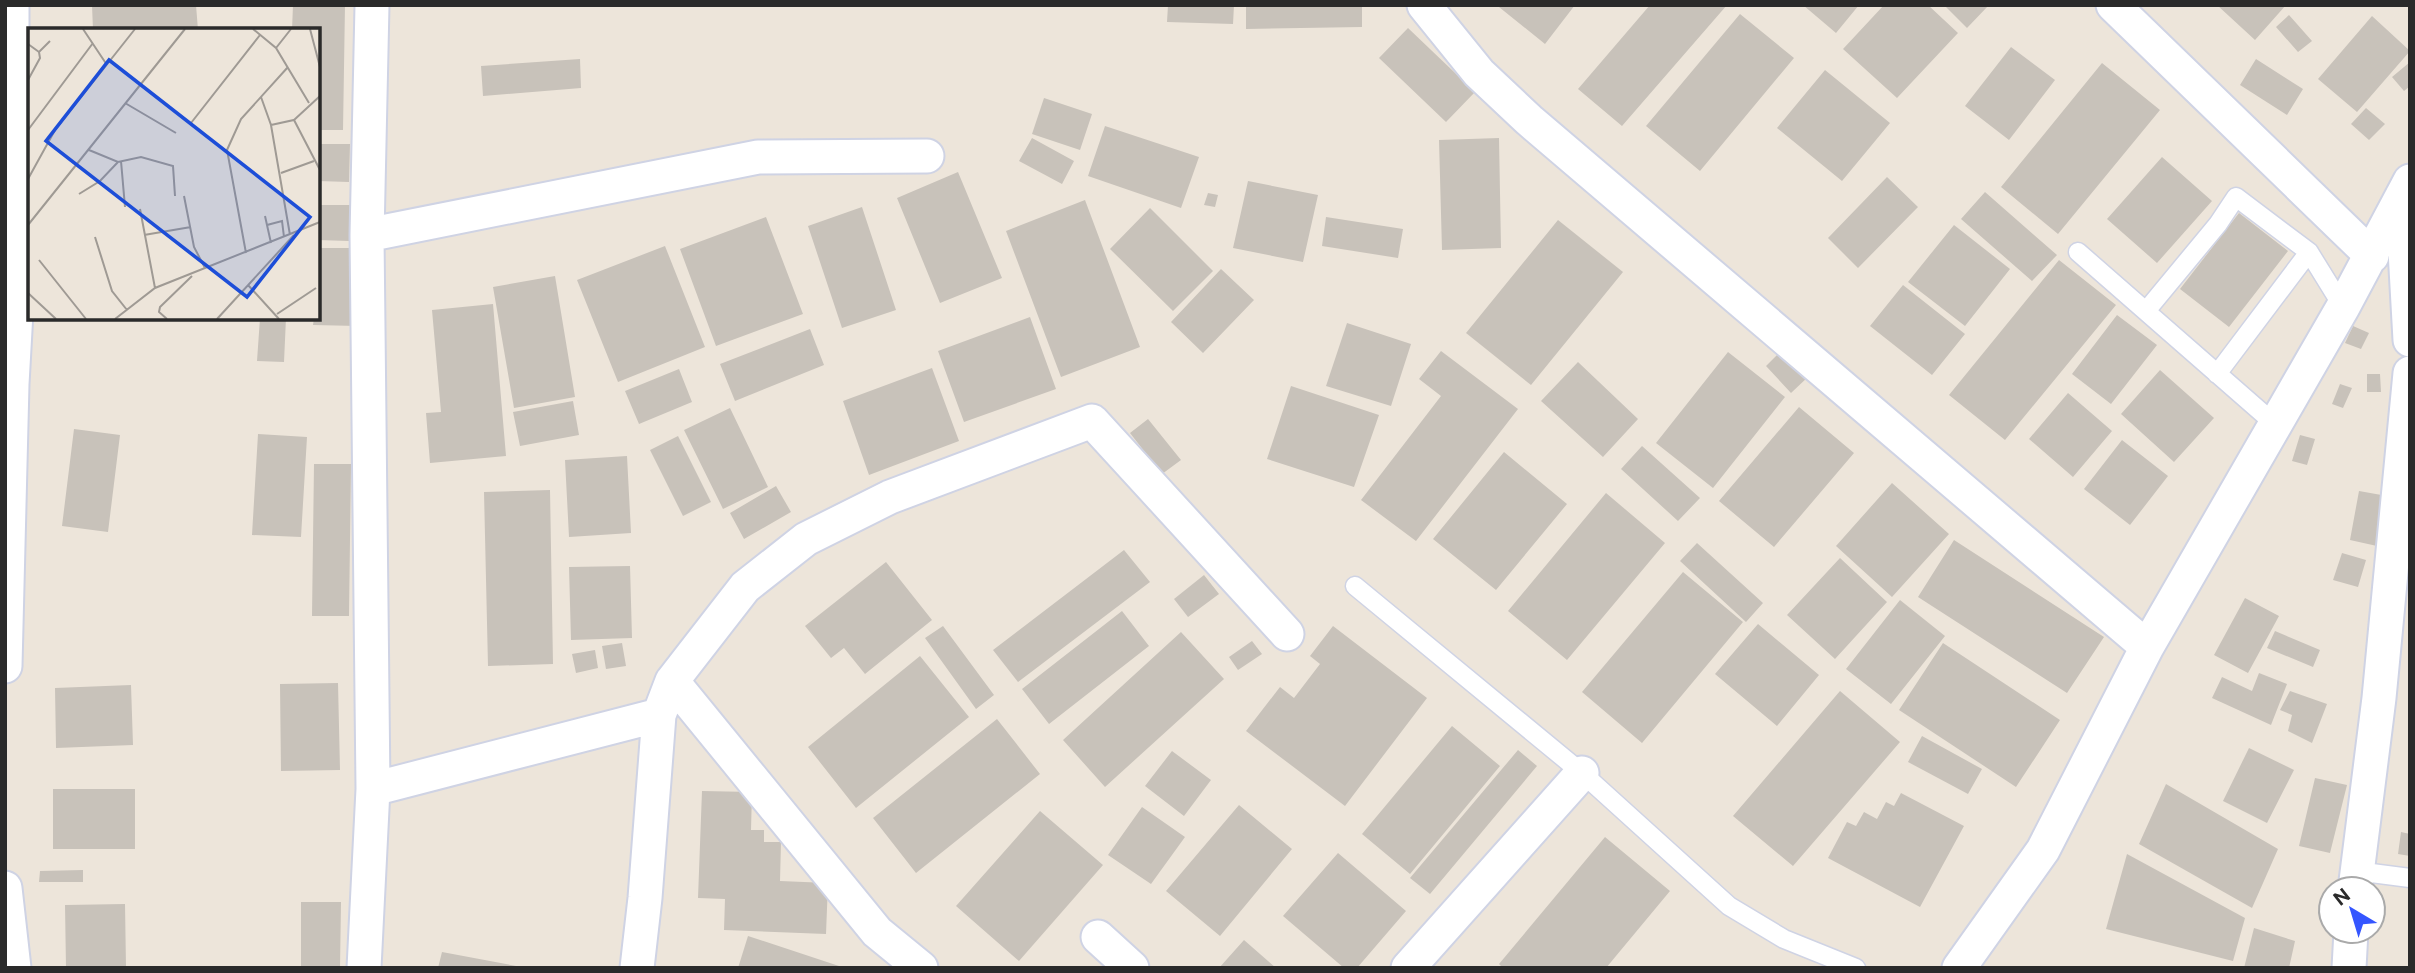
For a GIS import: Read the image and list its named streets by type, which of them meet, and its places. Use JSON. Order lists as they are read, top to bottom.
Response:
{
  "north": "top left"
}
